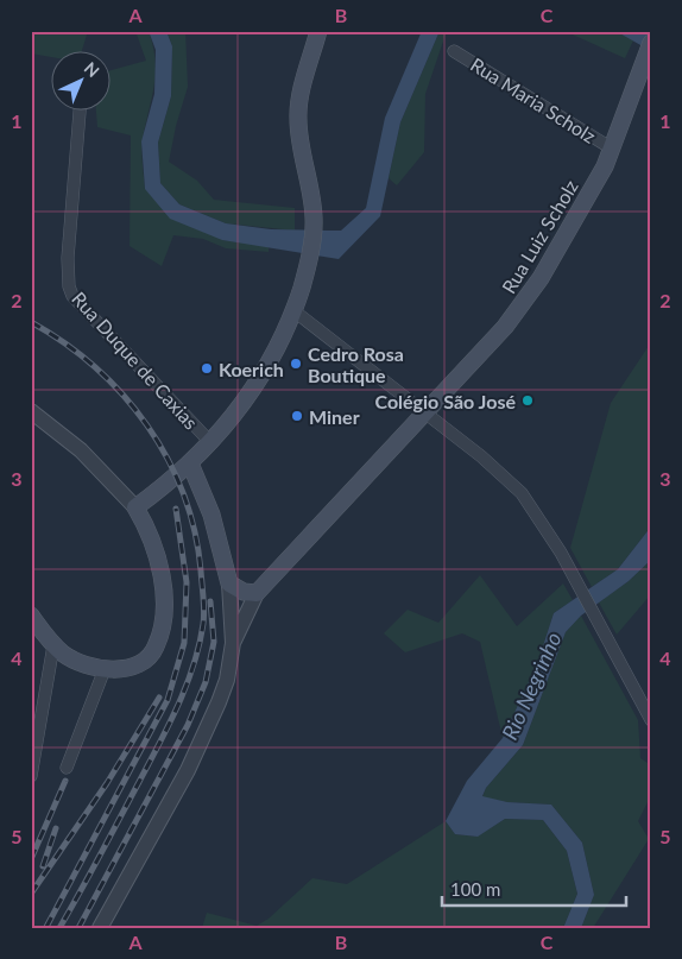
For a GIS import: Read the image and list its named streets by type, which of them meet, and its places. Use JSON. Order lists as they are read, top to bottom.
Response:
{
  "streets": {
    "main road": ["Rua Luiz Scholz"],
    "street": ["Rua Maria Scholz", "Rua Duque de Caxias"]
  },
  "crossings": [
    ["Rua Maria Scholz", "Rua Luiz Scholz"]
  ],
  "water": ["Rio Negrinho"],
  "places": [
    "Cedro Rosa Boutique",
    "Koerich",
    "Colégio São José",
    "Miner"
  ],
  "scale_bar": "100 m",
  "north": "top right",
  "grid": {
    "columns": ["A", "B", "C"],
    "rows": [
      "1",
      "2",
      "3",
      "4",
      "5"
    ]
  }
}
